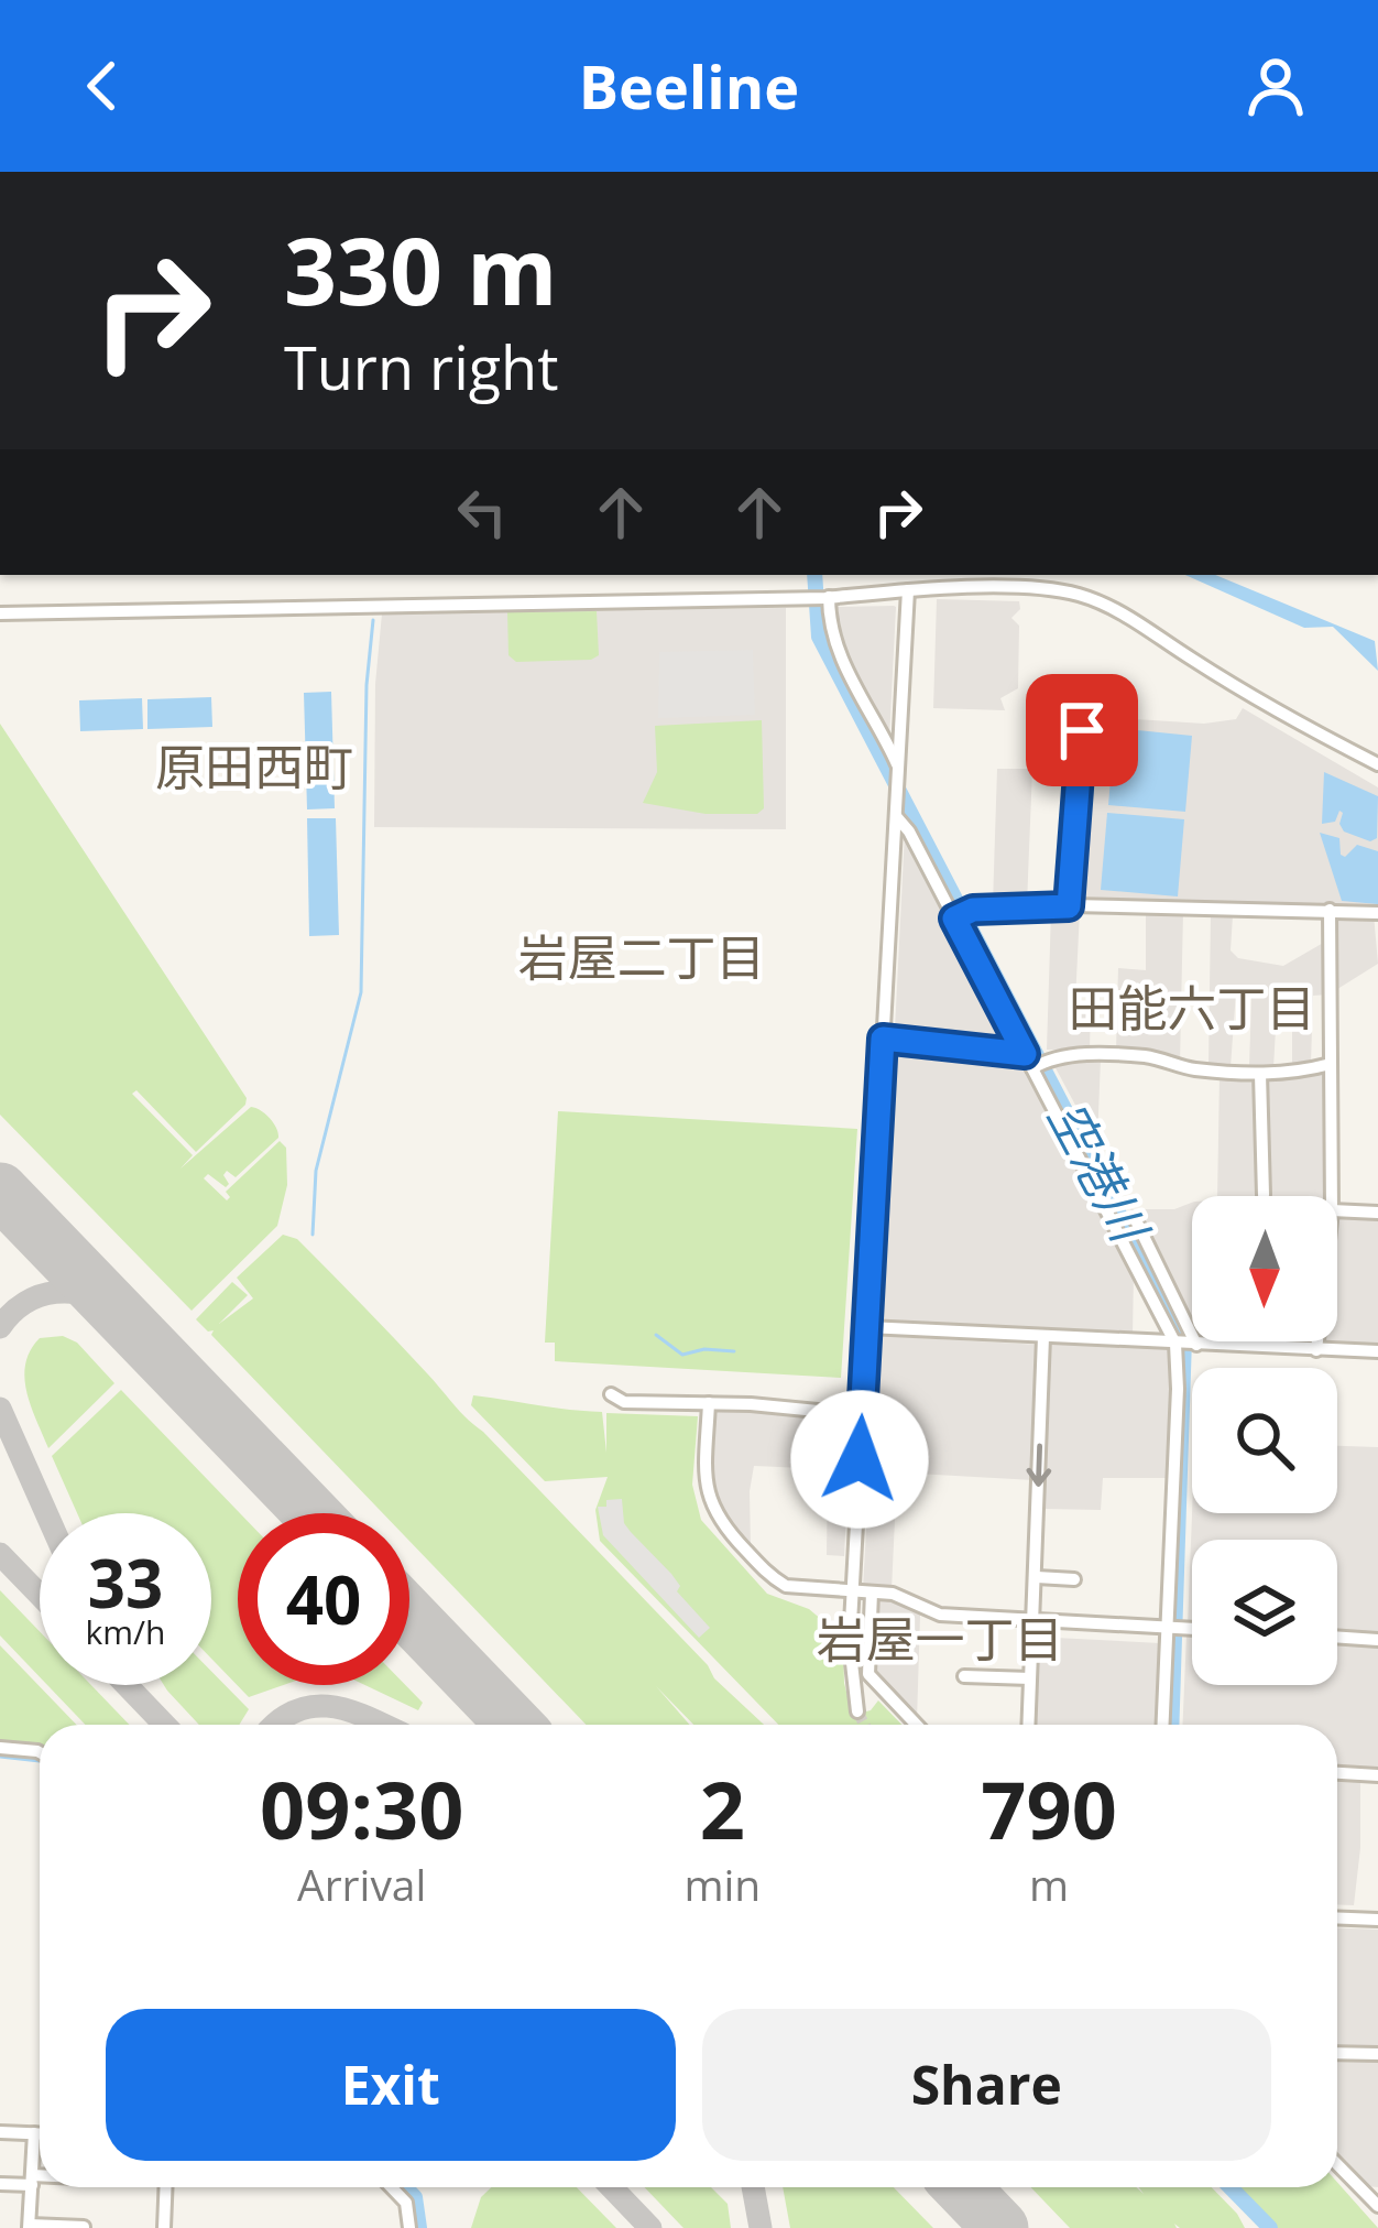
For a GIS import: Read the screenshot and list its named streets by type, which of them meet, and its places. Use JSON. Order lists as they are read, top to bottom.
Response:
{
  "districts": [
    "原田西町",
    "岩屋二丁目",
    "田能六丁目",
    "岩屋一丁目"
  ],
  "water": ["空港川"],
  "north": "bottom",
  "page": {
    "header": "Beeline",
    "turn": ["330 m", "Turn right"],
    "speed": "33 km/h",
    "limit": "40",
    "eta": [
      "09:30",
      "Arrival",
      "2",
      "min",
      "790",
      "m"
    ],
    "buttons": ["Exit", "Share"]
  }
}
